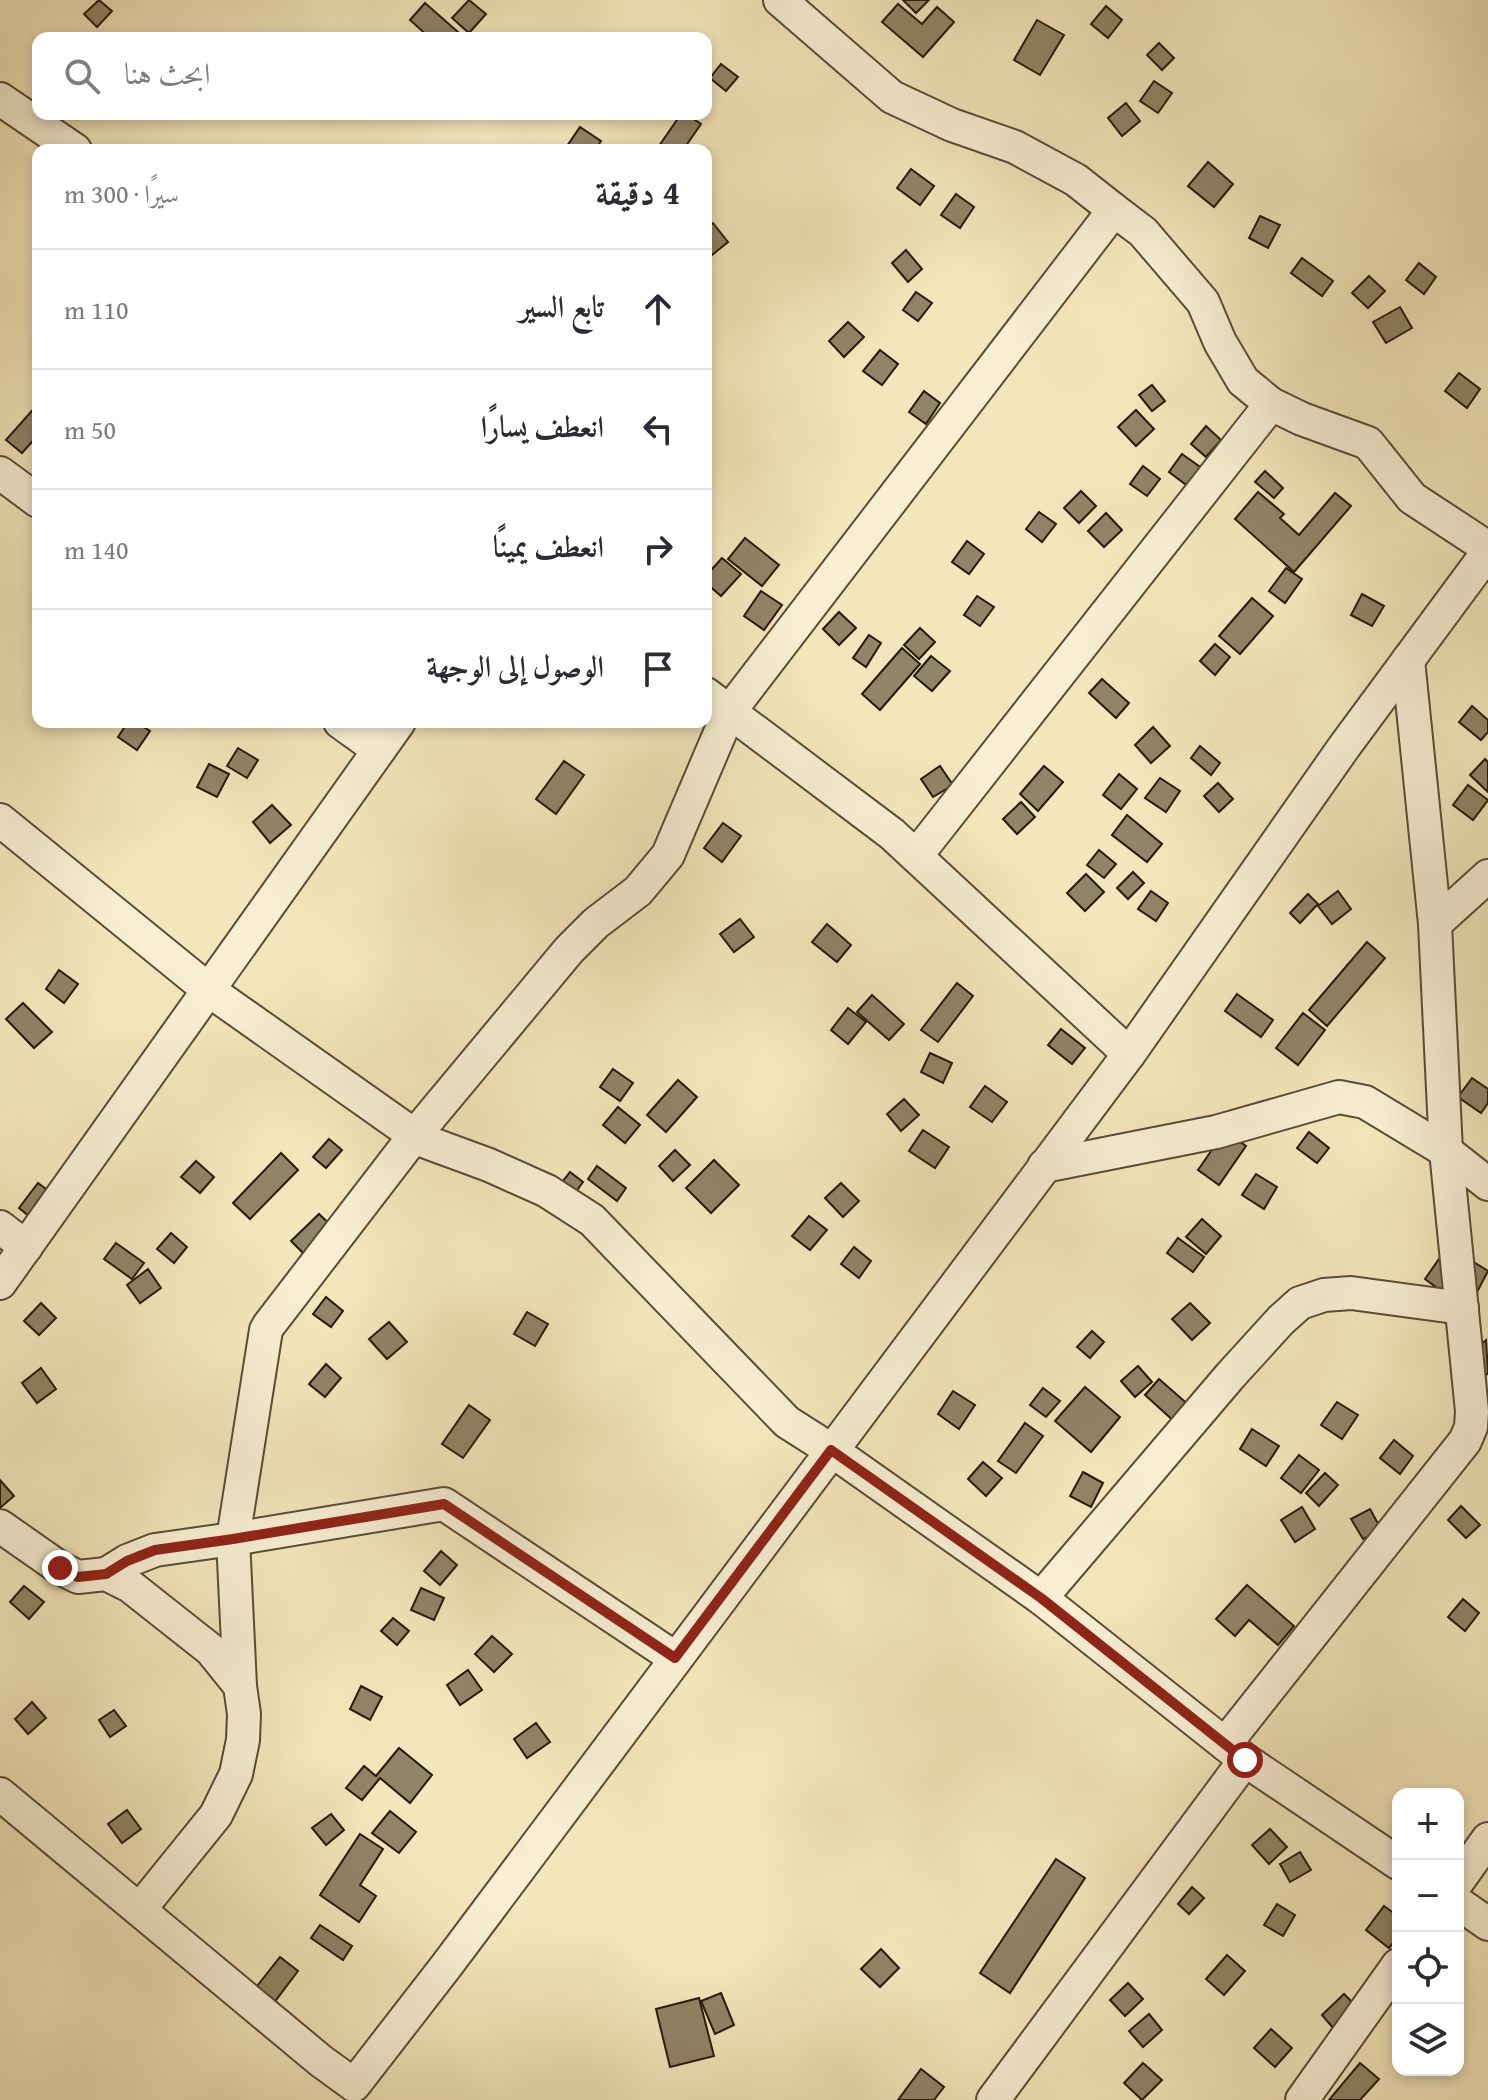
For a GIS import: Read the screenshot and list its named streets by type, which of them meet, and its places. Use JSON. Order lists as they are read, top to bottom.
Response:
{
  "page": {
    "search": "ابحث هنا",
    "heading": ["4 دقيقة", "سيرًا · 300 m"],
    "list": [
      ["تابع السير", "110 m"],
      ["انعطف يسارًا", "50 m"],
      ["انعطف يمينًا", "140 m"],
      "الوصول إلى الوجهة"
    ],
    "map_buttons": ["+", "−"]
  }
}
